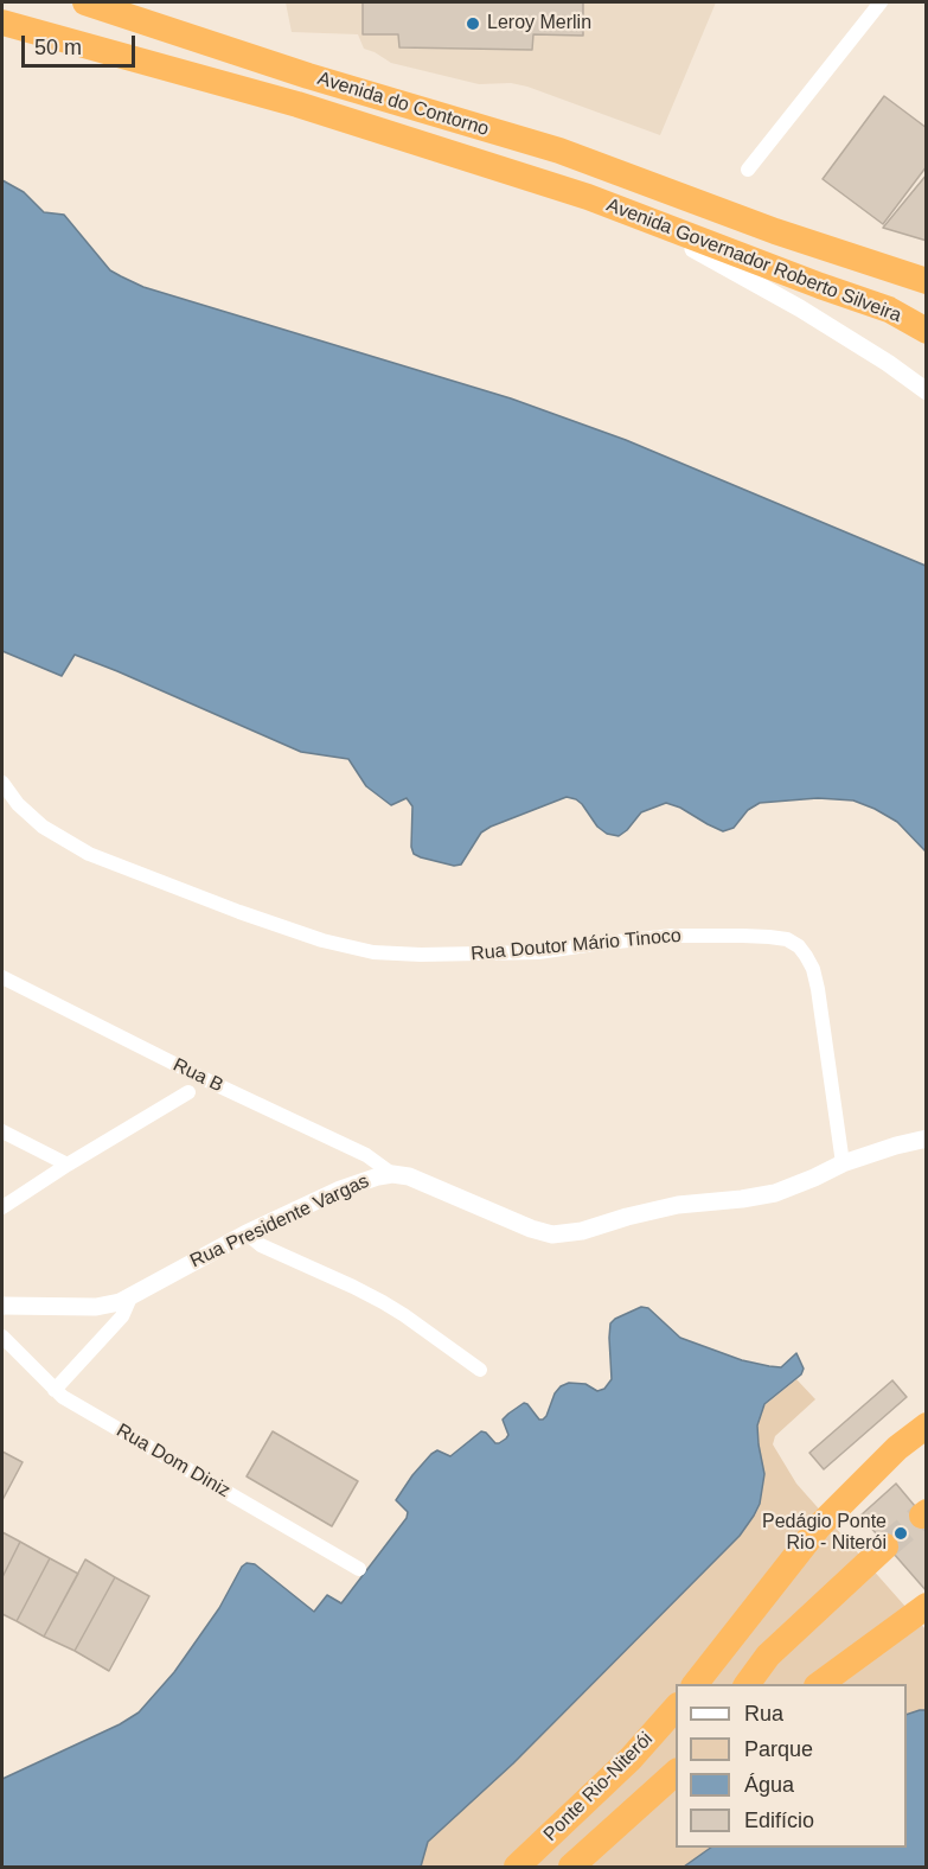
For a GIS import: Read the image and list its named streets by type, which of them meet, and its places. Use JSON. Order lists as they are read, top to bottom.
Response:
{
  "streets": {
    "highway": ["Avenida do Contorno", "Avenida Governador Roberto Silveira", "Ponte Rio-Niterói"],
    "street": [
      "Rua Doutor Mário Tinoco",
      "Rua B",
      "Rua Presidente Vargas",
      "Rua Dom Diniz"
    ]
  },
  "crossings": [
    ["Avenida do Contorno", "Avenida Governador Roberto Silveira"],
    ["Rua Doutor Mário Tinoco", "Rua Presidente Vargas"],
    ["Rua B", "Rua Presidente Vargas"]
  ],
  "places": ["Leroy Merlin", "Pedágio Ponte Rio - Niterói"],
  "legend": [
    "Rua",
    "Parque",
    "Água",
    "Edifício"
  ],
  "scale_bar": "50 m"
}
